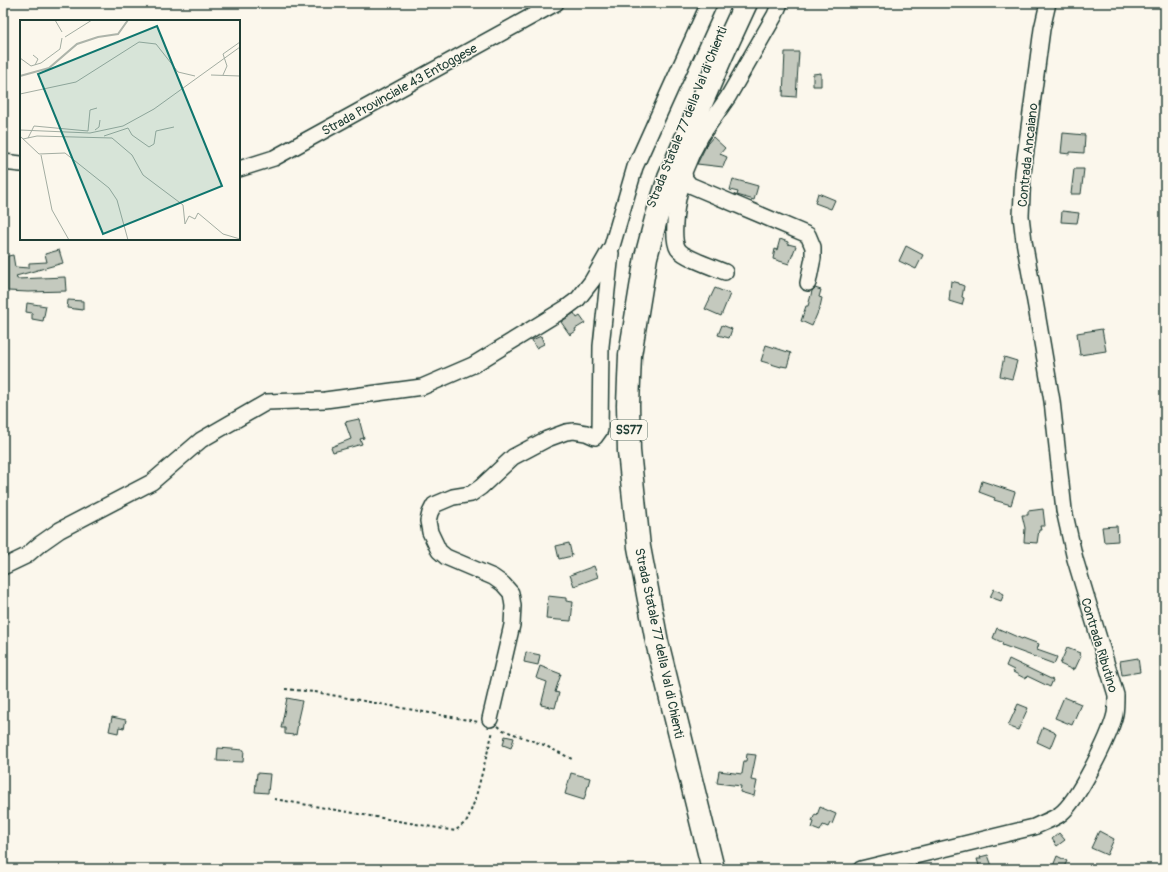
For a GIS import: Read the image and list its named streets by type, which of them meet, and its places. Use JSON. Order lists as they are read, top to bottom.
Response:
{
  "streets": {
    "highway": ["Strada Statale 77 della Val di Chienti", "SS77"],
    "street": ["Strada Provinciale 43 Entoggese", "Contrada Ancaiano", "Contrada Ributino"]
  },
  "crossings": [
    ["Contrada Ancaiano", "Contrada Ributino"]
  ]
}
